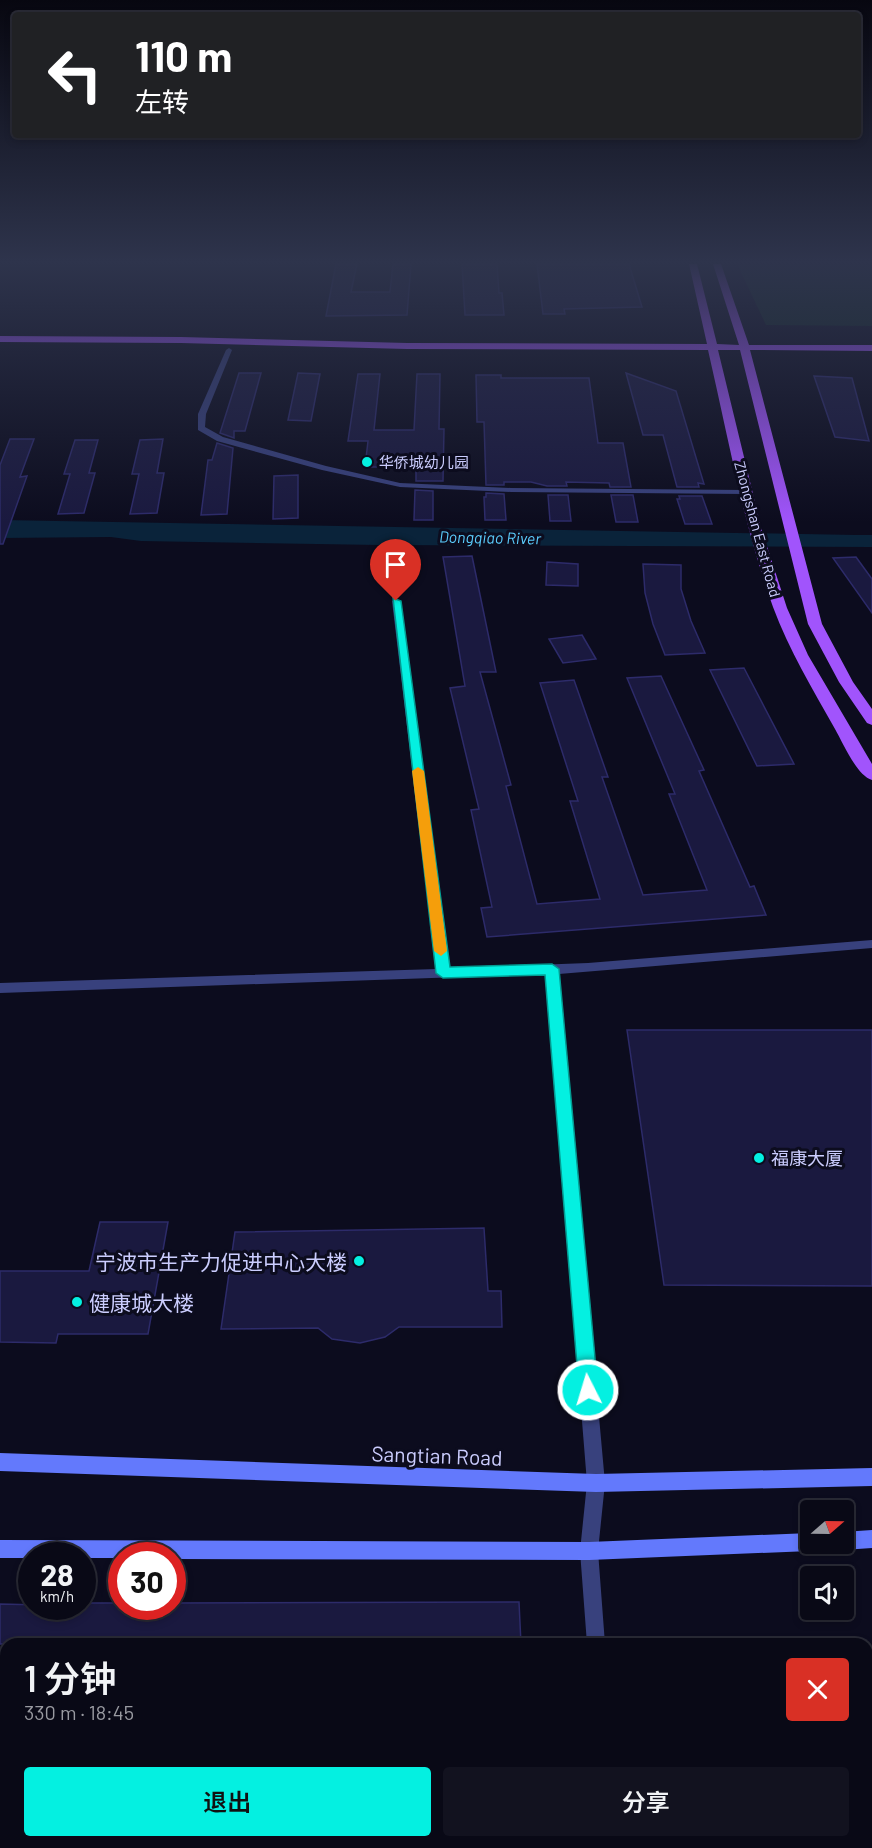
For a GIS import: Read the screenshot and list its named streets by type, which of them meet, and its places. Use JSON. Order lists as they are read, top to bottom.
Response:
{
  "streets": {
    "main road": ["Zhongshan East Road", "Sangtian Road"]
  },
  "water": ["Dongqiao River"],
  "places": [
    "华侨城幼儿园",
    "福康大厦",
    "宁波市生产力促进中心大楼",
    "健康城大楼"
  ],
  "north": "right",
  "page": {
    "turn": ["110 m", "左转"],
    "speed": "28 km/h",
    "limit": "30",
    "heading": ["1 分钟", "330 m · 18:45"],
    "buttons": ["退出", "分享"]
  }
}
